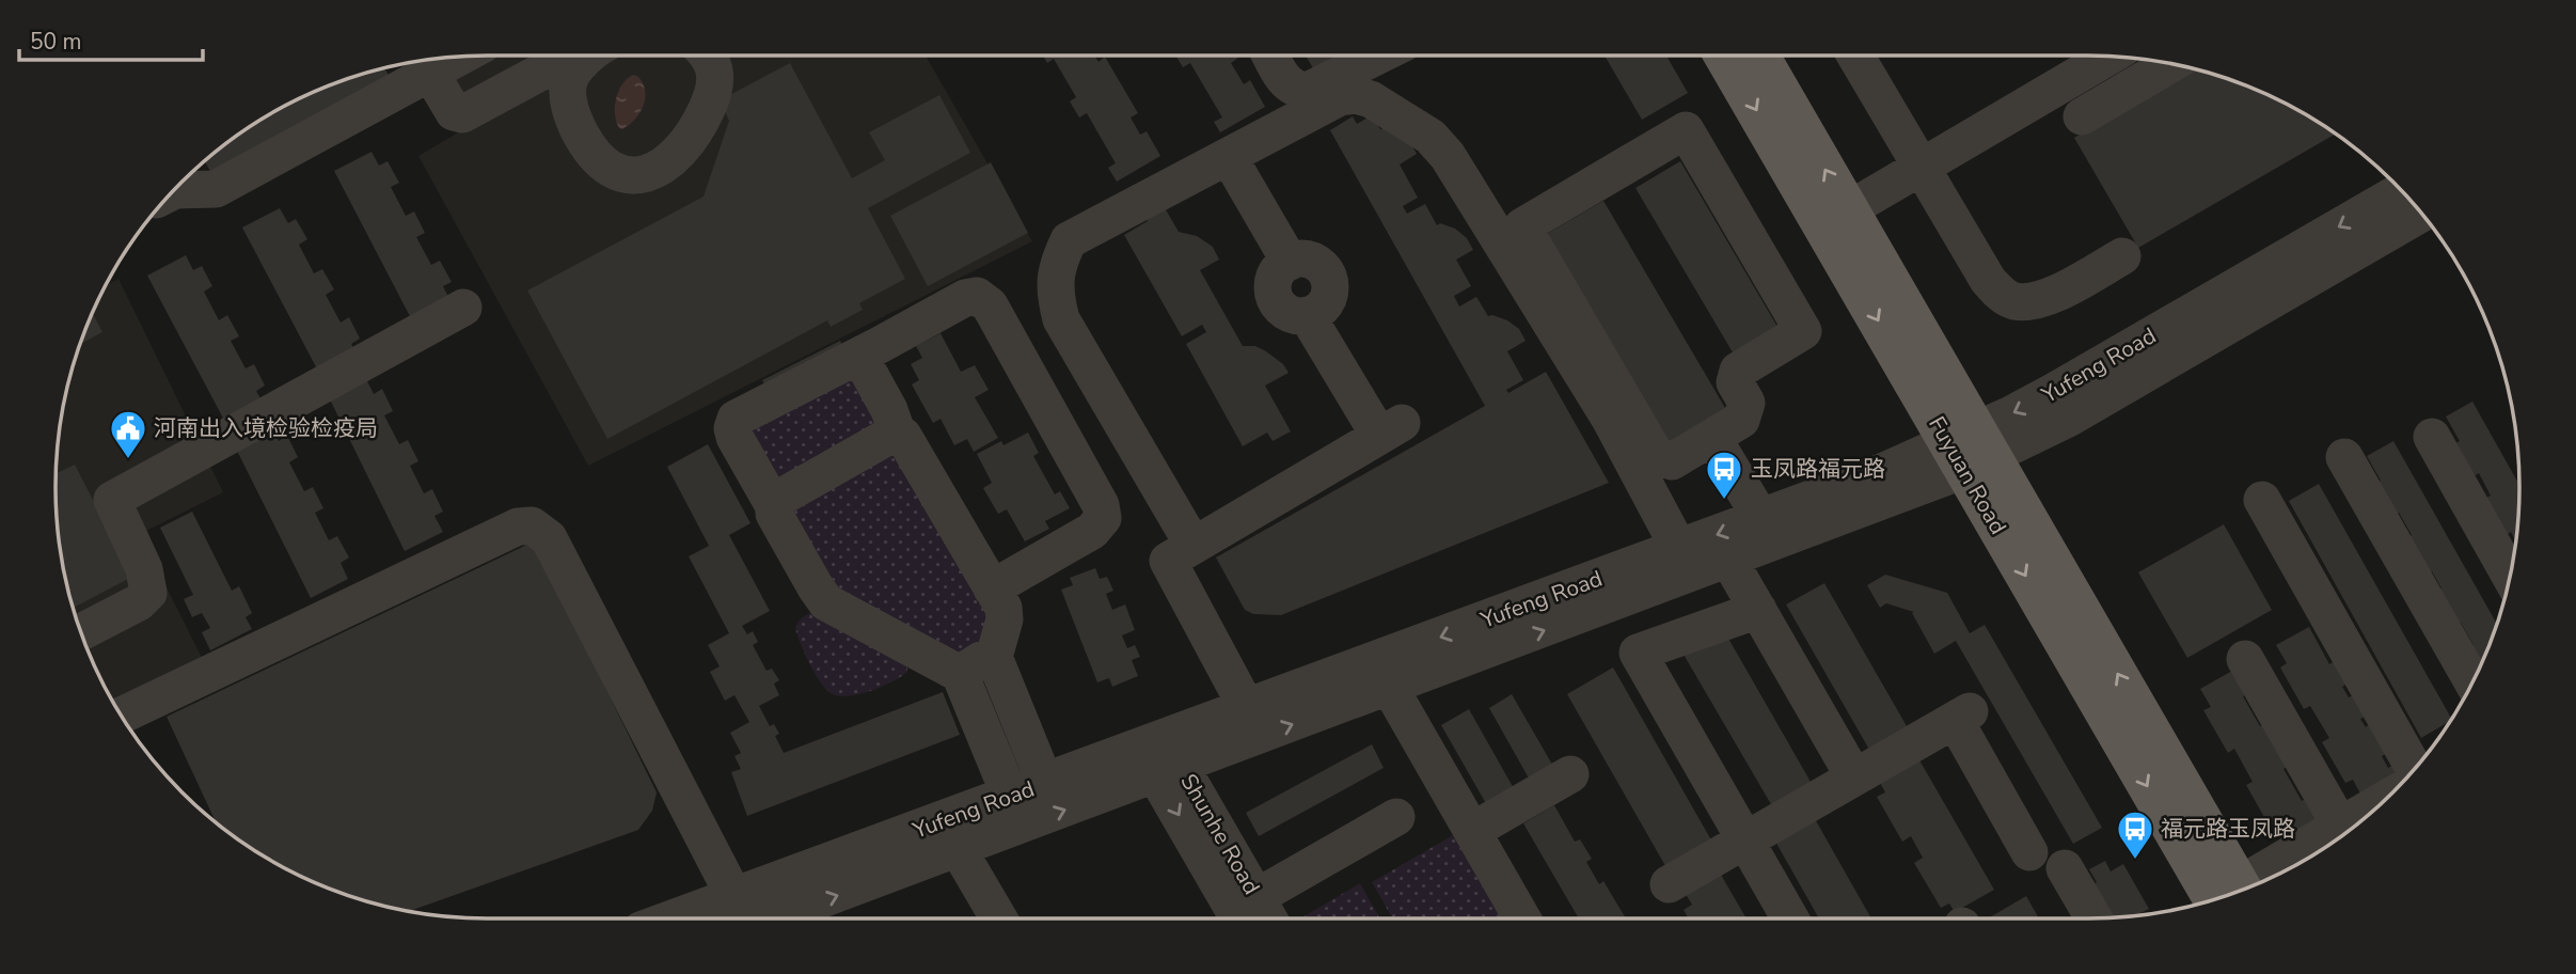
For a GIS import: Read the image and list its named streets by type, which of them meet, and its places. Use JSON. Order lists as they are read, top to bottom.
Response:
{
  "streets": {
    "main road": ["Fuyuan Road"],
    "street": ["Yufeng Road", "Shunhe Road"]
  },
  "crossings": [
    ["Yufeng Road", "Fuyuan Road"],
    ["Yufeng Road", "Shunhe Road"]
  ],
  "places": {
    "public building": ["河南出入境检验检疫局"],
    "bus stop": ["玉凤路福元路", "福元路玉凤路"]
  },
  "scale_bar": "50 m"
}
